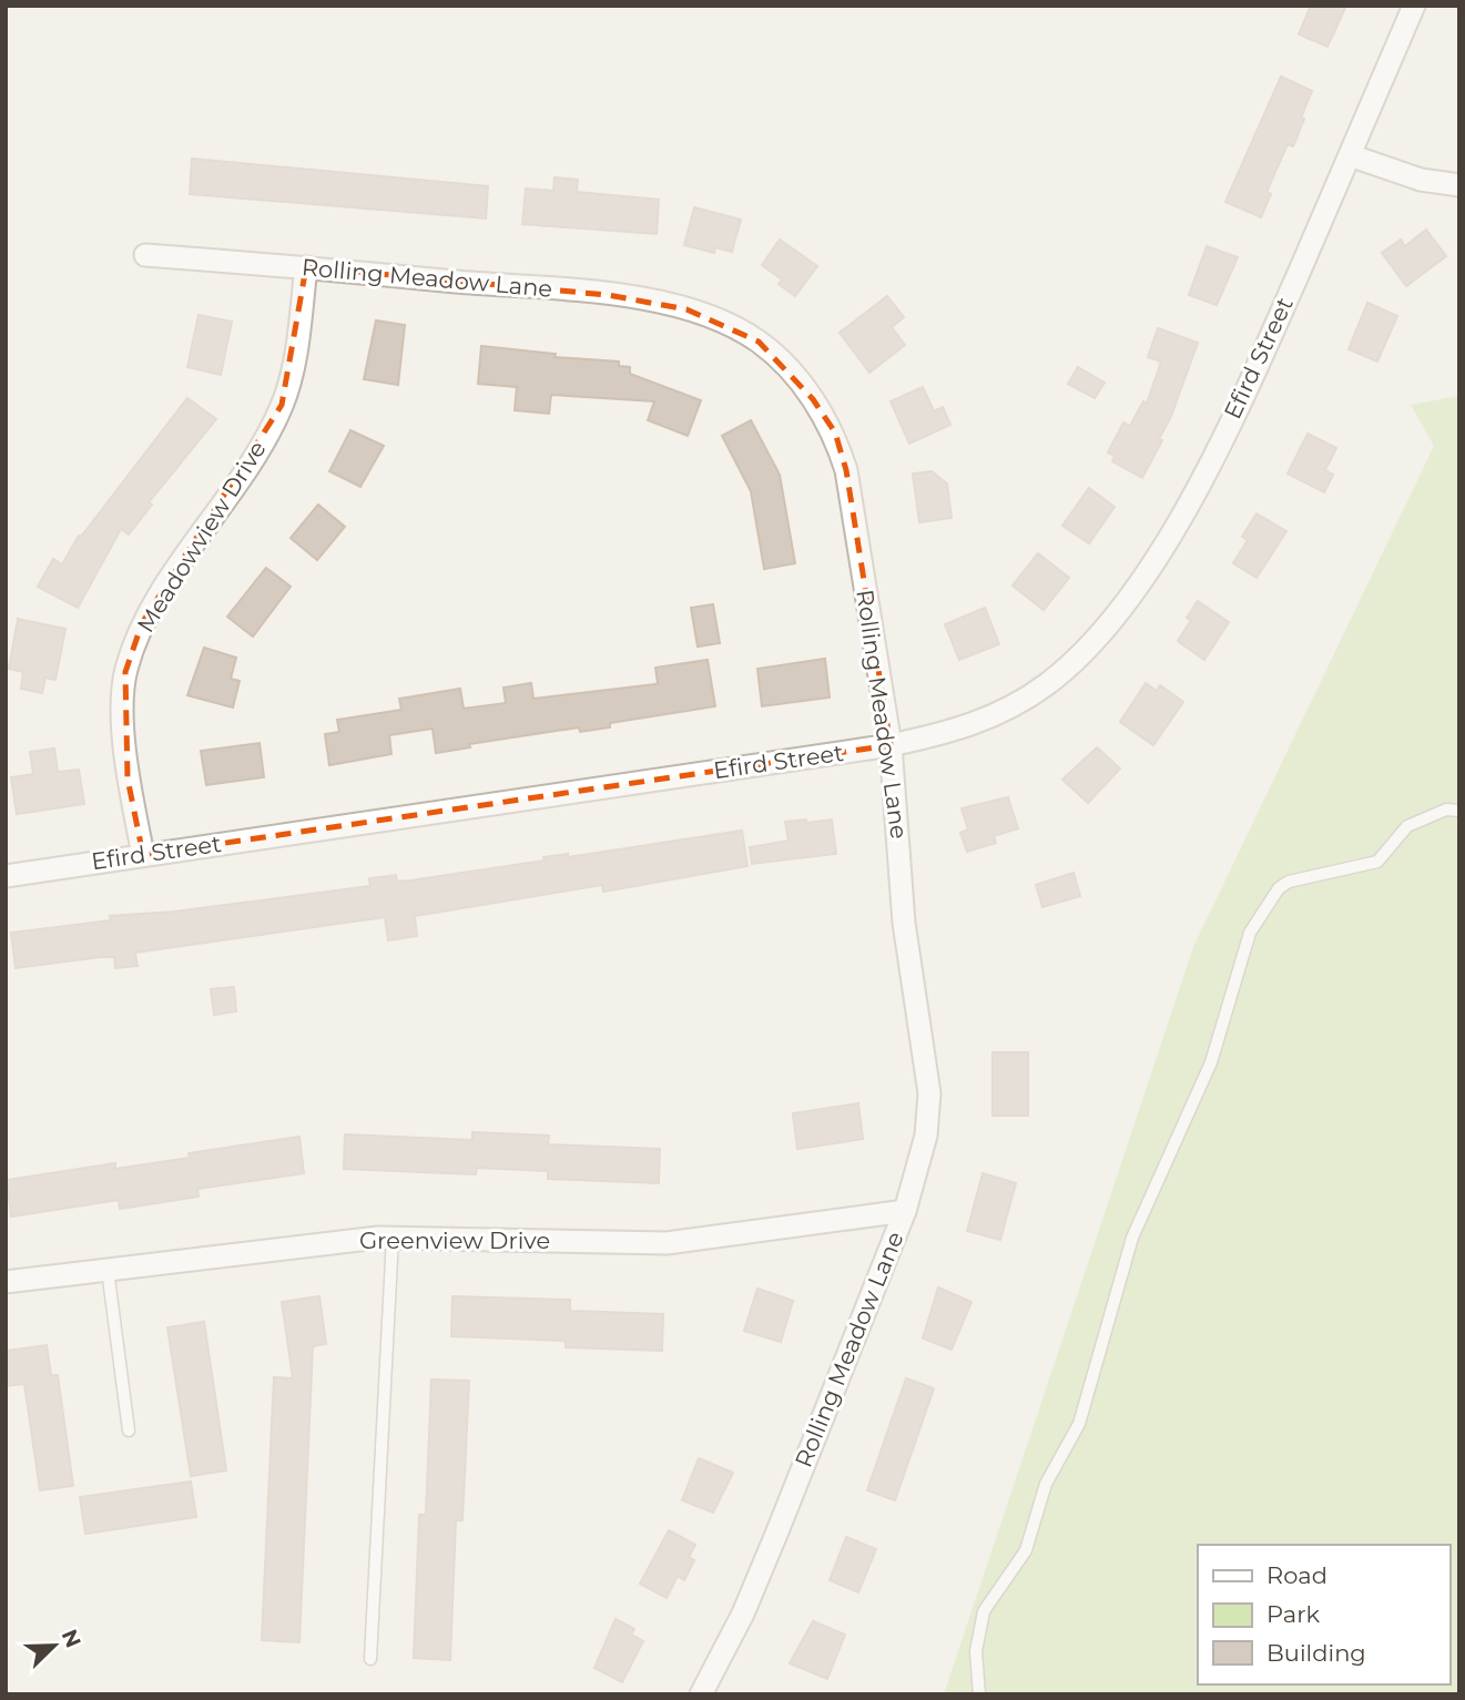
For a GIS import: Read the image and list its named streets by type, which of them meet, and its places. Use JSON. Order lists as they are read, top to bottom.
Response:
{
  "streets": {
    "street": [
      "Rolling Meadow Lane",
      "Efird Street",
      "Meadowview Drive",
      "Greenview Drive"
    ]
  },
  "crossings": [
    ["Rolling Meadow Lane", "Efird Street"],
    ["Rolling Meadow Lane", "Meadowview Drive"],
    ["Rolling Meadow Lane", "Greenview Drive"],
    ["Efird Street", "Meadowview Drive"]
  ],
  "legend": ["Road", "Park", "Building"],
  "north": "top right"
}
